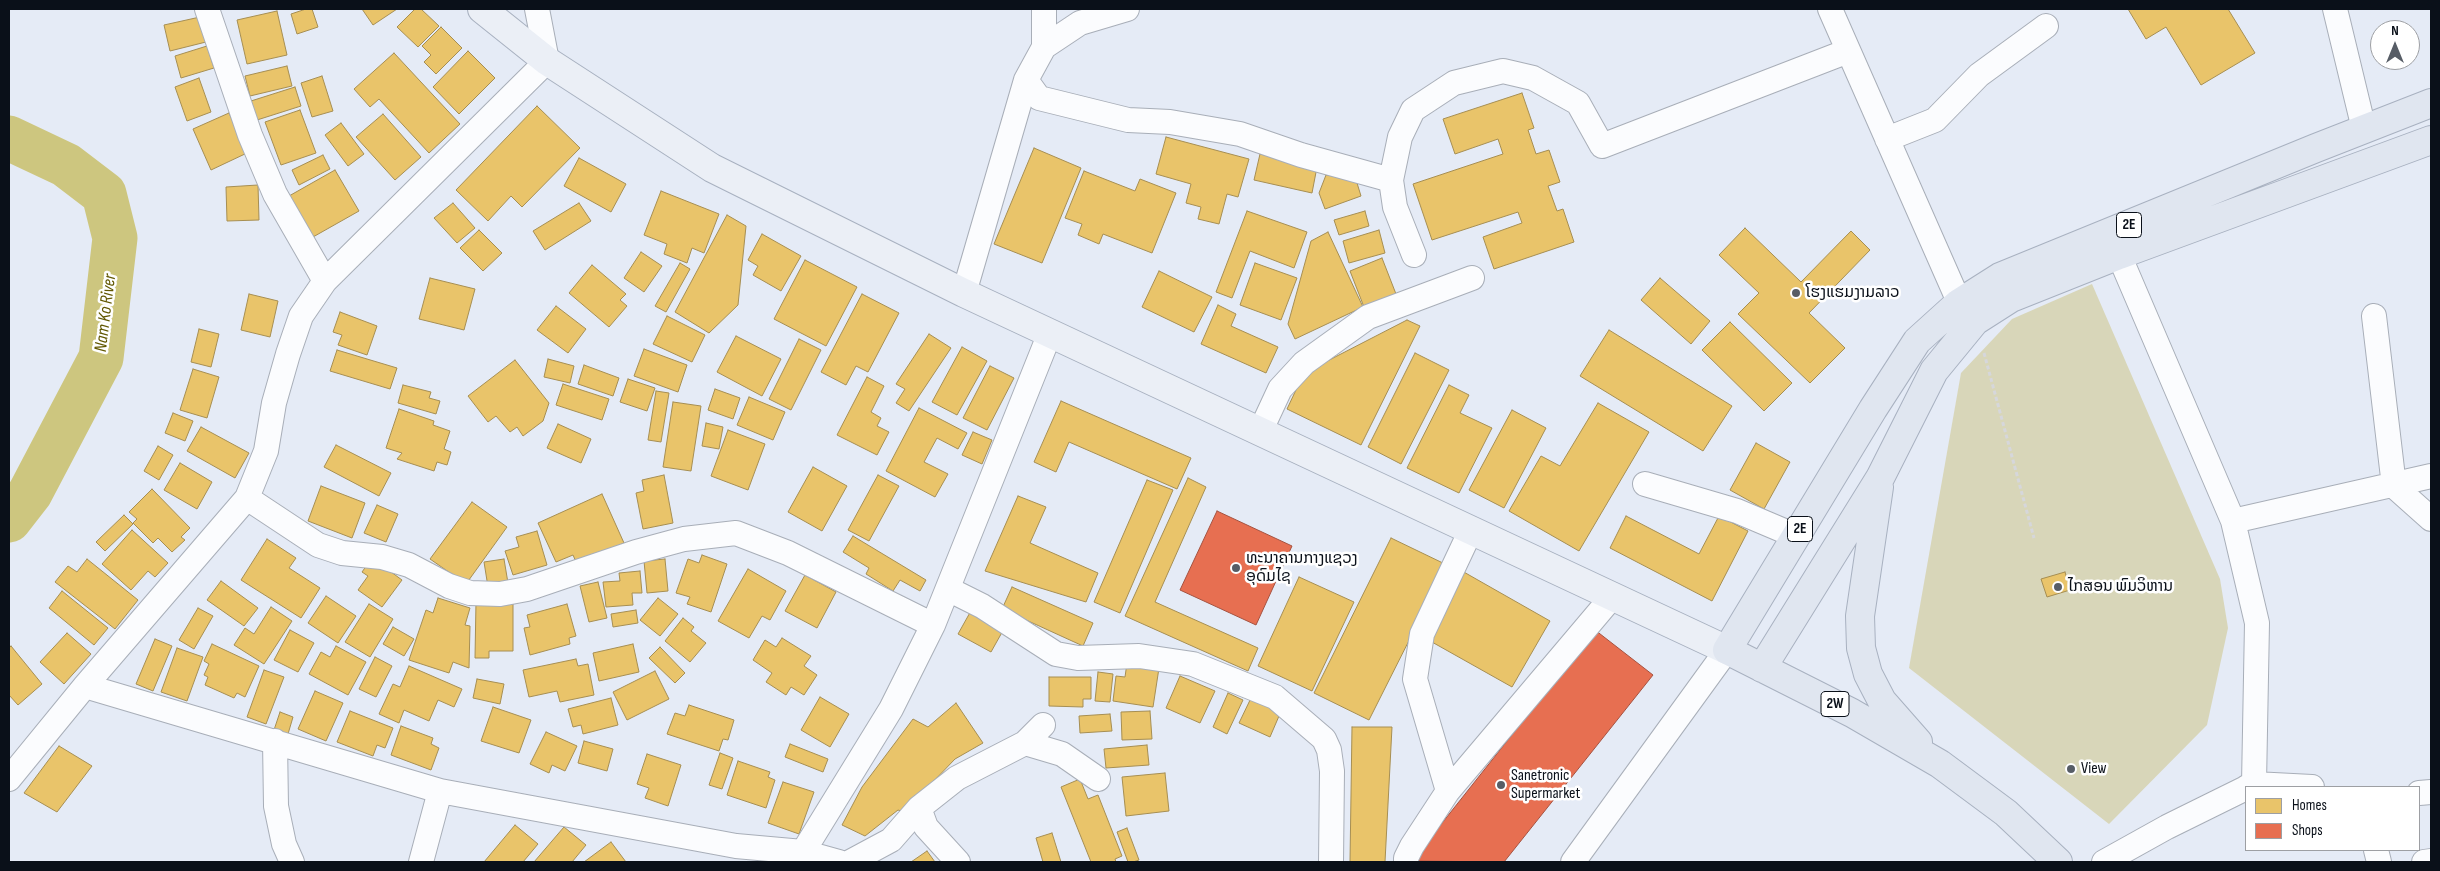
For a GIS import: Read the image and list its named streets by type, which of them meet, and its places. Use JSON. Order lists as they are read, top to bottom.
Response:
{
  "streets": {
    "highway": ["2E", "2W"]
  },
  "crossings": [
    ["2E", "2W"]
  ],
  "water": ["Nam Ko River"],
  "places": [
    "ໂຮງແຮມງາມລາວ",
    "ທະນາຄານກາງແຊວງ ອຸດົມໄຊ",
    "ໄກສອນ ພົມວິຫານ",
    "View",
    "Sanetronic Supermarket"
  ],
  "legend": ["Homes", "Shops"],
  "north": "top"
}
